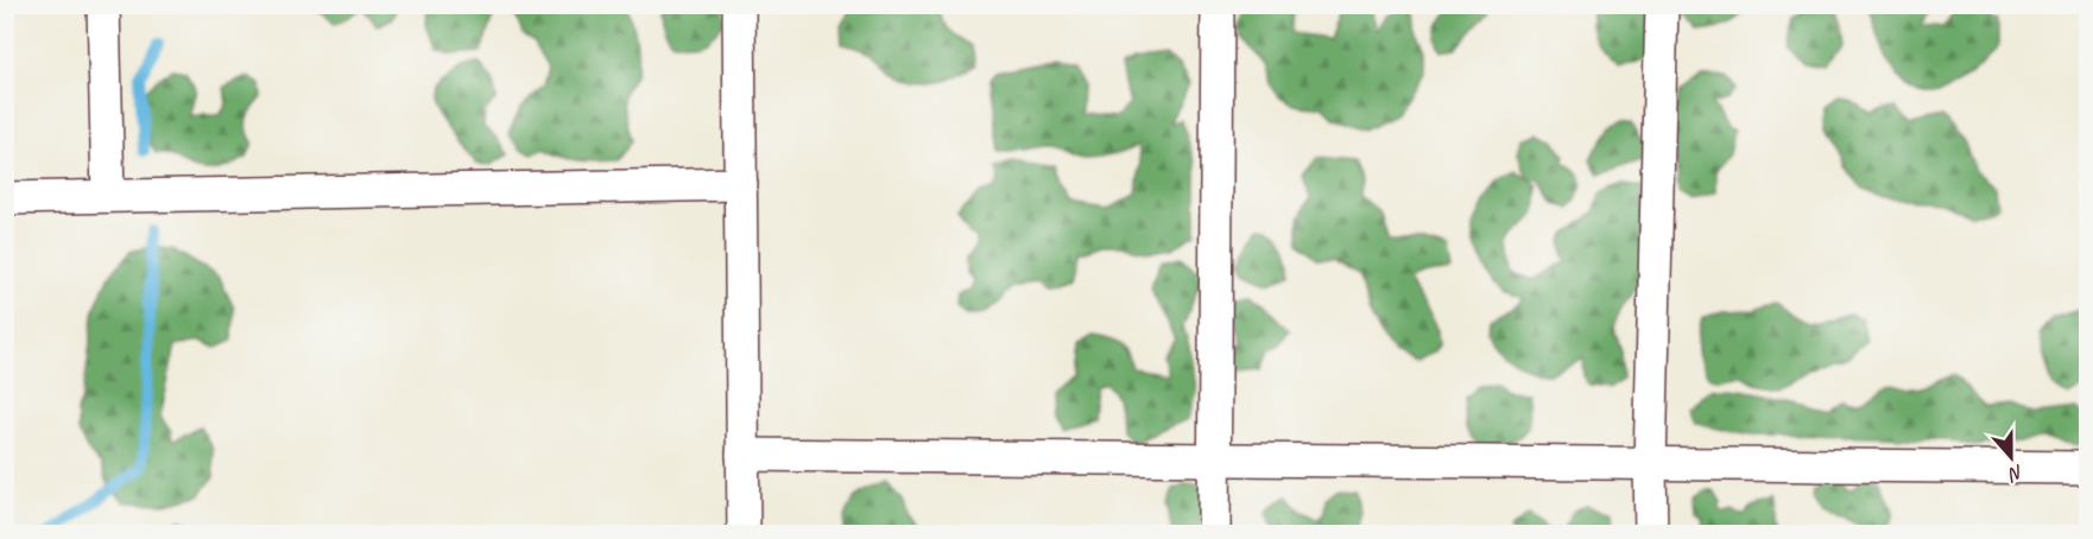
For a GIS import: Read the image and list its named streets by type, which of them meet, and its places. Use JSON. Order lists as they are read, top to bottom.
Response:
{
  "north": "bottom"
}
